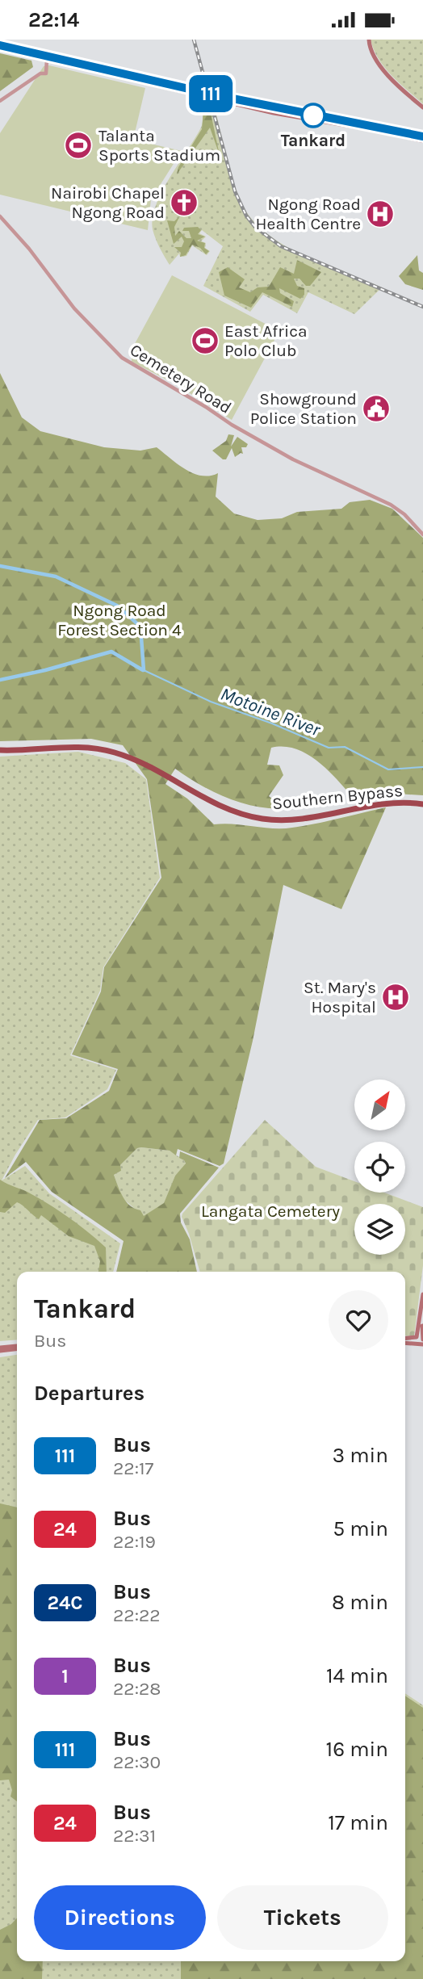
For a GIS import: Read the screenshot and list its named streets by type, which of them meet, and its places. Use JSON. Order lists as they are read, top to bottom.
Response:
{
  "streets": {
    "highway": ["Southern Bypass"],
    "street": ["Cemetery Road"]
  },
  "water": ["Motoine River"],
  "parks": ["Ngong Road Forest Section 4", "Langata Cemetery"],
  "places": {
    "other": ["Tankard"],
    "sports": ["Talanta Sports Stadium", "East Africa Polo Club"],
    "church": ["Nairobi Chapel Ngong Road"],
    "hospital": ["Ngong Road Health Centre", "St. Mary's Hospital"],
    "public building": ["Showground Police Station"]
  },
  "lines": ["bus line 111"],
  "north": "top right",
  "page": {
    "status": "22:14",
    "on_map": "111",
    "heading": [
      ["Tankard", "Bus"],
      "Departures"
    ],
    "list": [
      {
        "mark": "111",
        "name": "Bus",
        "note": "22:17",
        "value": "3 min"
      },
      {
        "mark": "24",
        "name": "Bus",
        "note": "22:19",
        "value": "5 min"
      },
      {
        "mark": "24C",
        "name": "Bus",
        "note": "22:22",
        "value": "8 min"
      },
      {
        "mark": "1",
        "name": "Bus",
        "note": "22:28",
        "value": "14 min"
      },
      {
        "mark": "111",
        "name": "Bus",
        "note": "22:30",
        "value": "16 min"
      },
      {
        "mark": "24",
        "name": "Bus",
        "note": "22:31",
        "value": "17 min"
      }
    ],
    "buttons": ["Directions", "Tickets"]
  }
}
